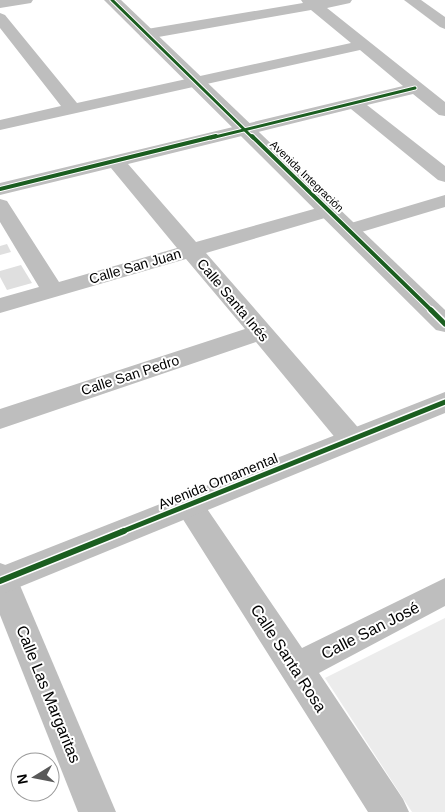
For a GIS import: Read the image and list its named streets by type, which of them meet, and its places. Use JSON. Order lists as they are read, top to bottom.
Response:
{
  "streets": {
    "street": [
      "Avenida Integración",
      "Calle San Juan",
      "Calle Santa Inés",
      "Calle San Pedro",
      "Avenida Ornamental",
      "Calle San José",
      "Calle Santa Rosa",
      "Calle Las Margaritas"
    ]
  },
  "crossings": [
    ["Avenida Integración", "Calle San Juan"],
    ["Calle San Juan", "Calle Santa Inés"],
    ["Calle Santa Inés", "Calle San Pedro"],
    ["Calle Santa Inés", "Avenida Ornamental"],
    ["Avenida Ornamental", "Calle Santa Rosa"],
    ["Avenida Ornamental", "Calle Las Margaritas"],
    ["Calle San José", "Calle Santa Rosa"]
  ],
  "north": "left"
}
